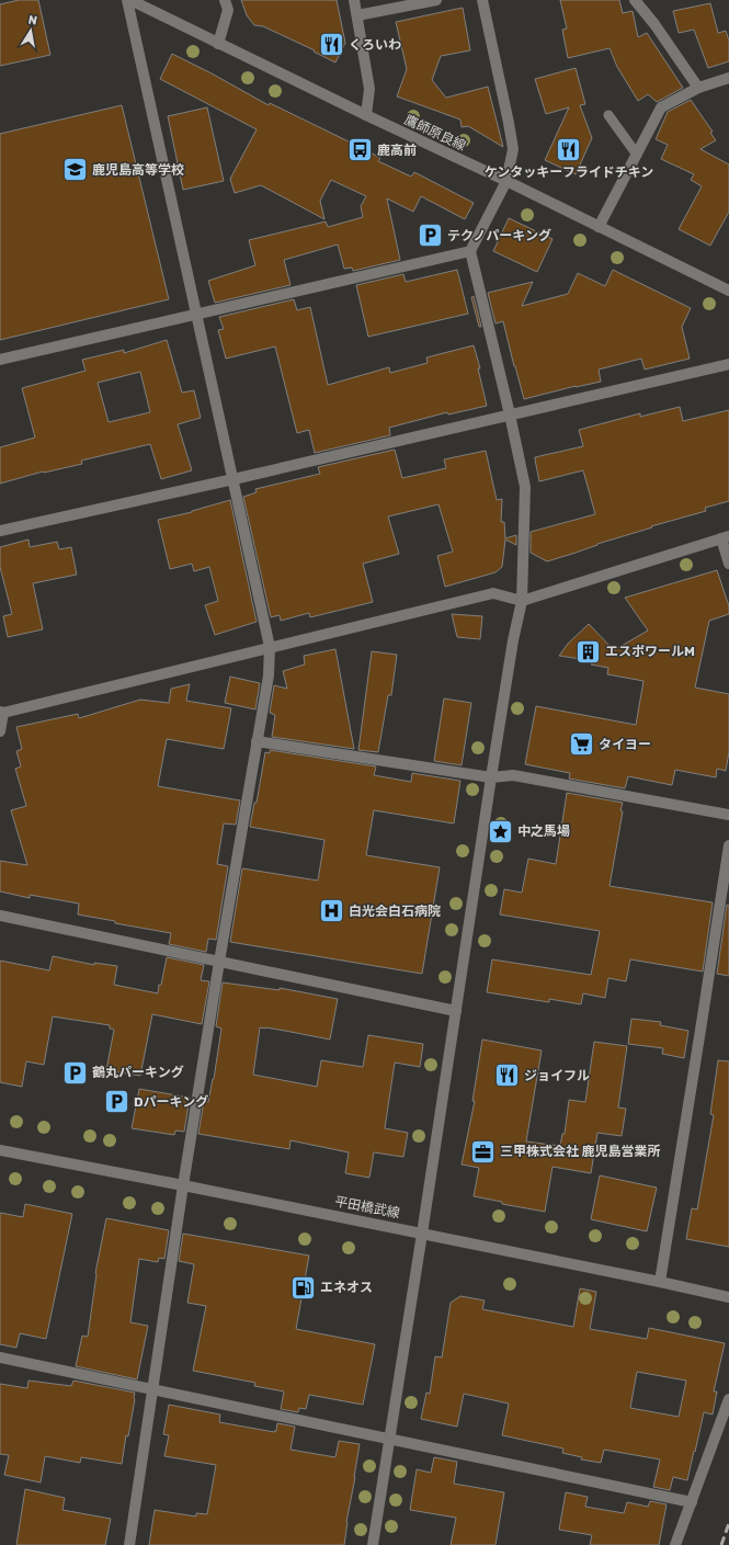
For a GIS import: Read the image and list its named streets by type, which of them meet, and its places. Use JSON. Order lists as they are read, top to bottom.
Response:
{
  "streets": {
    "street": ["鷹師原良線", "平田橋武線"]
  },
  "places": {
    "restaurant": ["くろいわ", "ケンタッキーフライドチキン", "ジョイフル"],
    "bus stop": ["鹿高前"],
    "school or university": ["鹿児島高等学校"],
    "parking": ["テクノパーキング", "鶴丸パーキング", "Dパーキング"],
    "building": ["エスポワールM"],
    "supermarket": ["タイヨー"],
    "place": ["中之馬場"],
    "hospital": ["白光会白石病院"],
    "office": ["三甲株式会社 鹿児島営業所"],
    "fuel station": ["エネオス"]
  },
  "north": "top"
}
